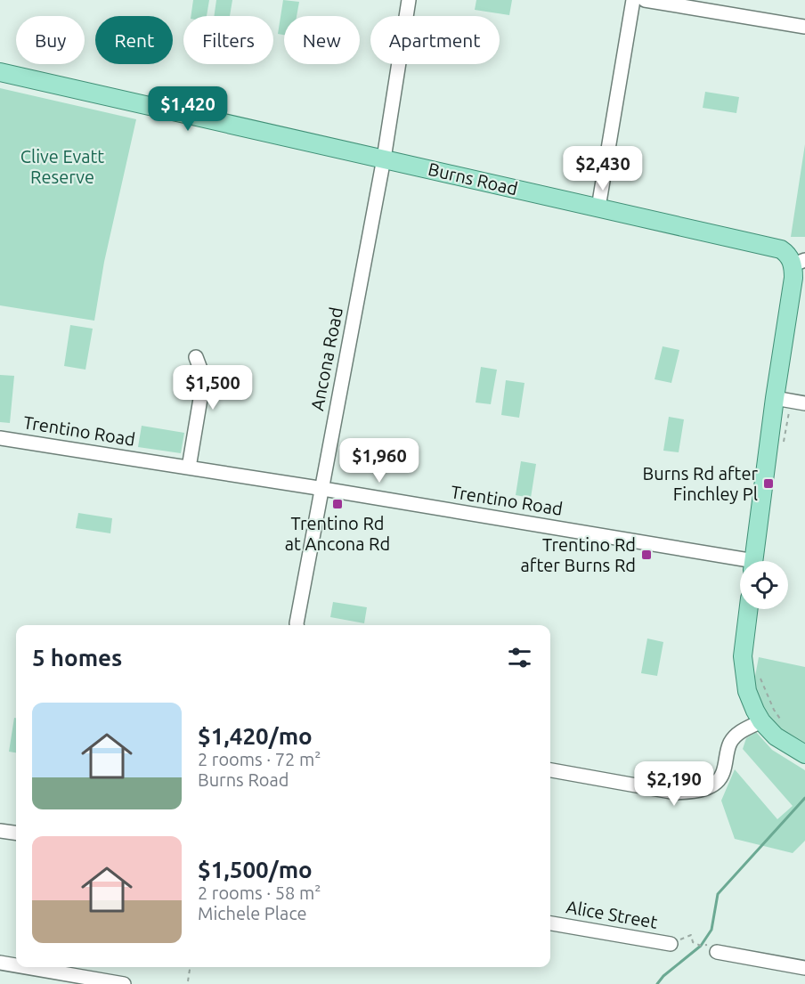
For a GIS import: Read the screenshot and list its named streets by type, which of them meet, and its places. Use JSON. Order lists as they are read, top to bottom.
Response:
{
  "streets": {
    "main road": ["Burns Road"],
    "street": ["Ancona Road", "Trentino Road", "Alice Street"]
  },
  "crossings": [
    ["Burns Road", "Ancona Road"],
    ["Ancona Road", "Trentino Road"]
  ],
  "parks": ["Clive Evatt Reserve"],
  "places": {
    "transit": ["Burns Rd after Finchley Pl", "Trentino Rd at Ancona Rd", "Trentino Rd after Burns Rd"]
  },
  "page": {
    "chip": [
      "Buy",
      "Rent",
      "Filters",
      "New",
      "Apartment"
    ],
    "price": [
      "$1,420",
      "$2,430",
      "$1,500",
      "$1,960",
      "$2,190"
    ],
    "heading": "5 homes",
    "list": [
      {
        "name": "$1,420/mo",
        "note": "2 rooms · 72 m² · Burns Road"
      },
      {
        "name": "$1,500/mo",
        "note": "2 rooms · 58 m² · Michele Place"
      }
    ]
  }
}
